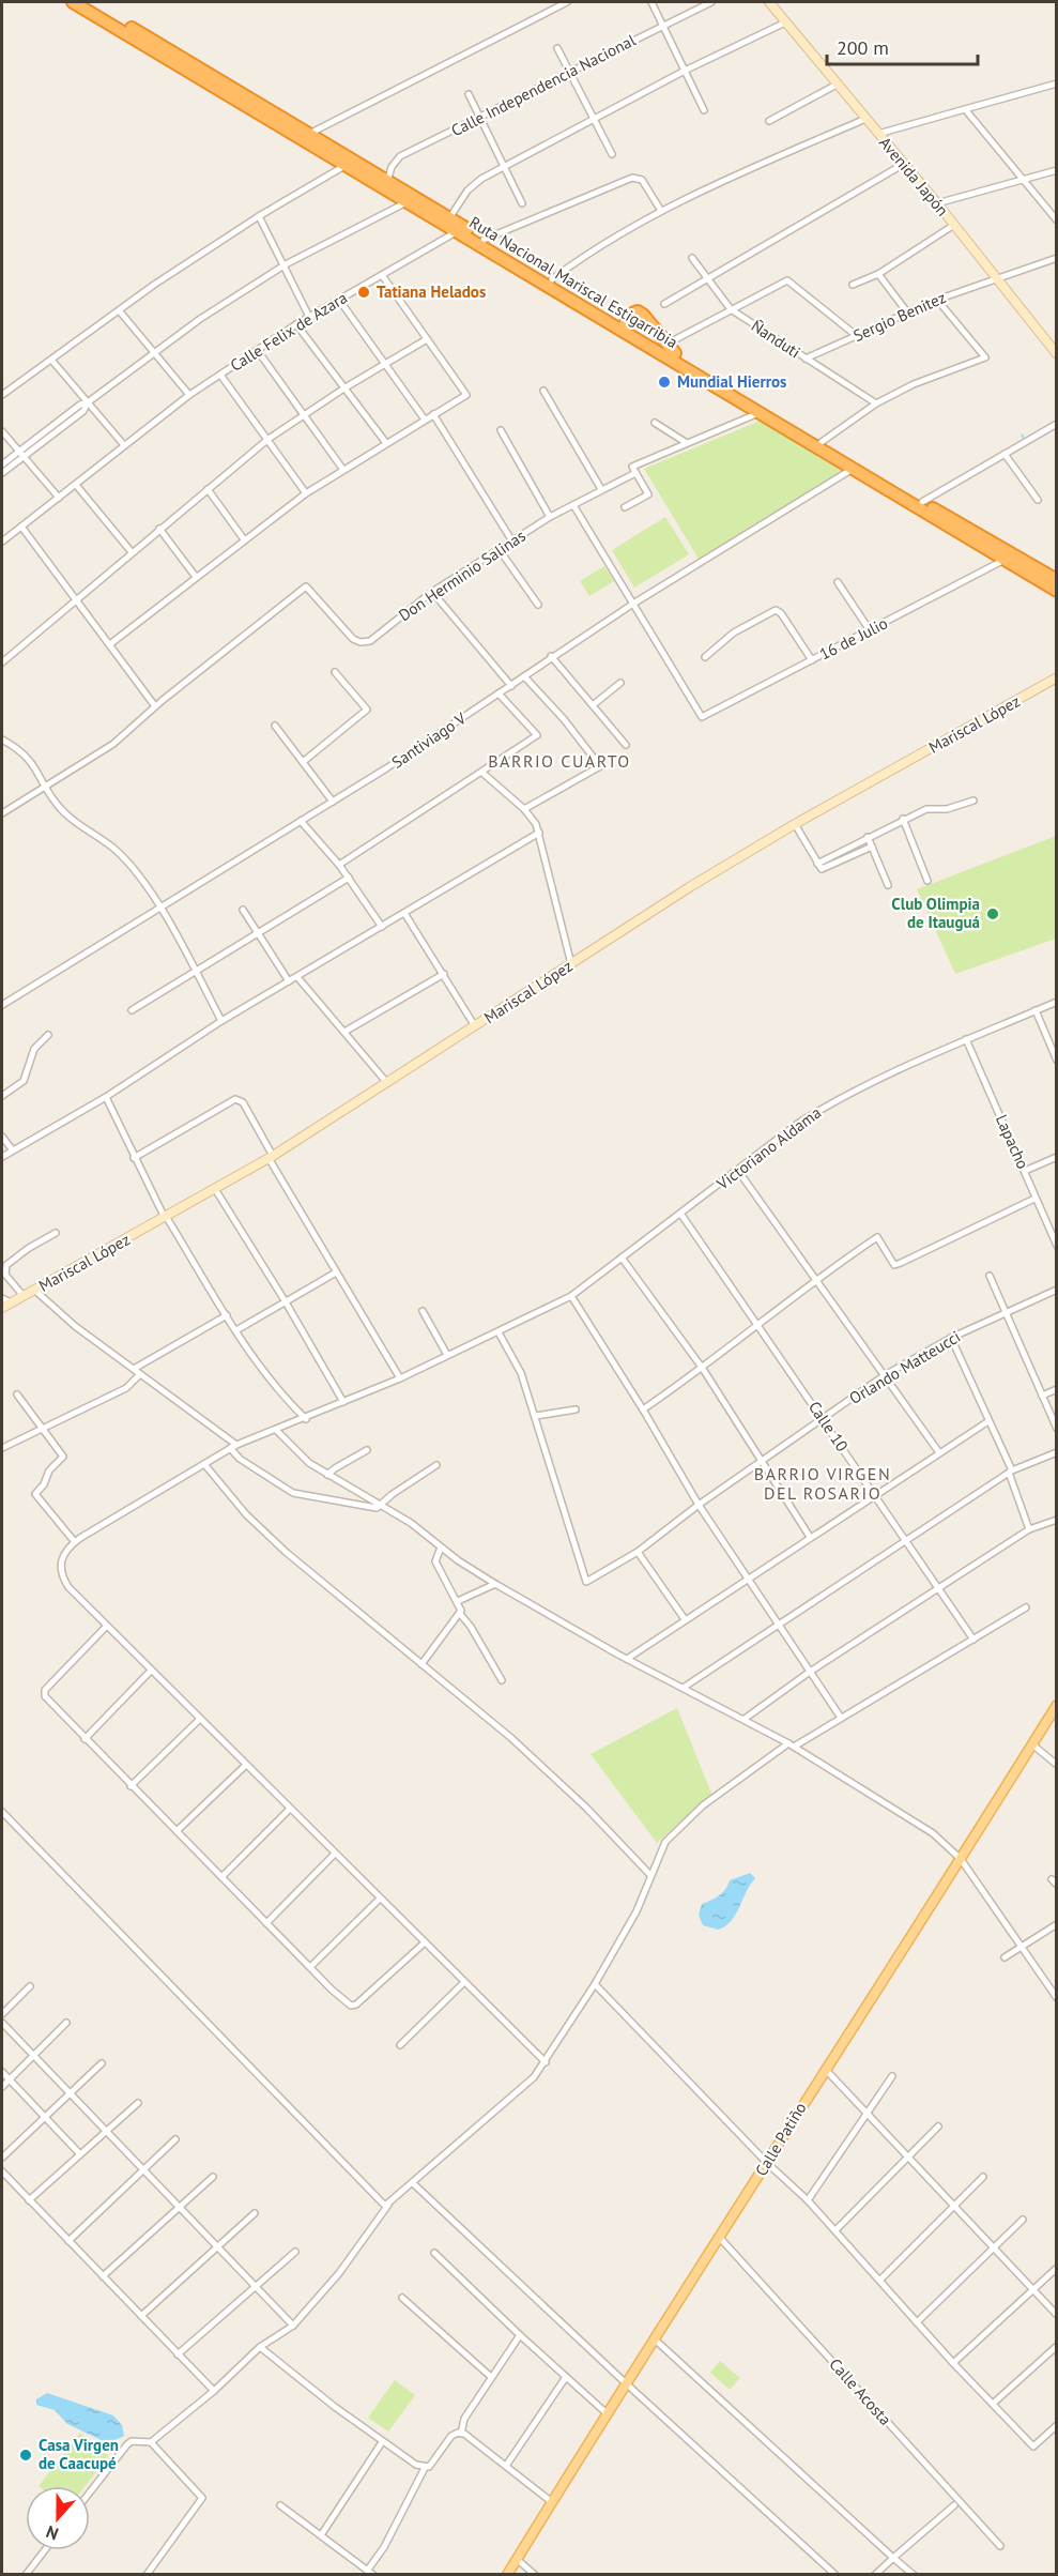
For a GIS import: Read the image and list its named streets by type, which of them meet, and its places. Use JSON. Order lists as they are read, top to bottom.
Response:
{
  "streets": {
    "highway": ["Ruta Nacional Mariscal Estigarribia"],
    "main road": ["Calle Patiño"],
    "street": [
      "Calle Independencia Nacional",
      "Avenida Japón",
      "Sergio Benitez",
      "Calle Felix de Azara",
      "Ñanduti",
      "Don Herminio Salinas",
      "16 de Julio",
      "Mariscal López",
      "Santiviago V",
      "Lapacho",
      "Victoriano Aldama",
      "Orlando Matteucci",
      "Calle 10",
      "Calle Acosta"
    ]
  },
  "crossings": [
    ["Calle Independencia Nacional", "Ruta Nacional Mariscal Estigarribia"],
    ["Avenida Japón", "Sergio Benitez"],
    ["Ruta Nacional Mariscal Estigarribia", "Calle Felix de Azara"],
    ["Ruta Nacional Mariscal Estigarribia", "16 de Julio"],
    ["Ruta Nacional Mariscal Estigarribia", "Santiviago V"],
    ["Sergio Benitez", "Ñanduti"],
    ["16 de Julio", "Santiviago V"],
    ["Lapacho", "Victoriano Aldama"],
    ["Victoriano Aldama", "Calle 10"],
    ["Orlando Matteucci", "Calle 10"],
    ["Calle Patiño", "Calle Acosta"]
  ],
  "districts": ["BARRIO CUARTO", "BARRIO VIRGEN DEL ROSARIO"],
  "places": [
    "Tatiana Helados",
    "Mundial Hierros",
    "Club Olimpia de Itauguá",
    "Casa Virgen de Caacupé"
  ],
  "scale_bar": "200 m",
  "north": "bottom"
}
